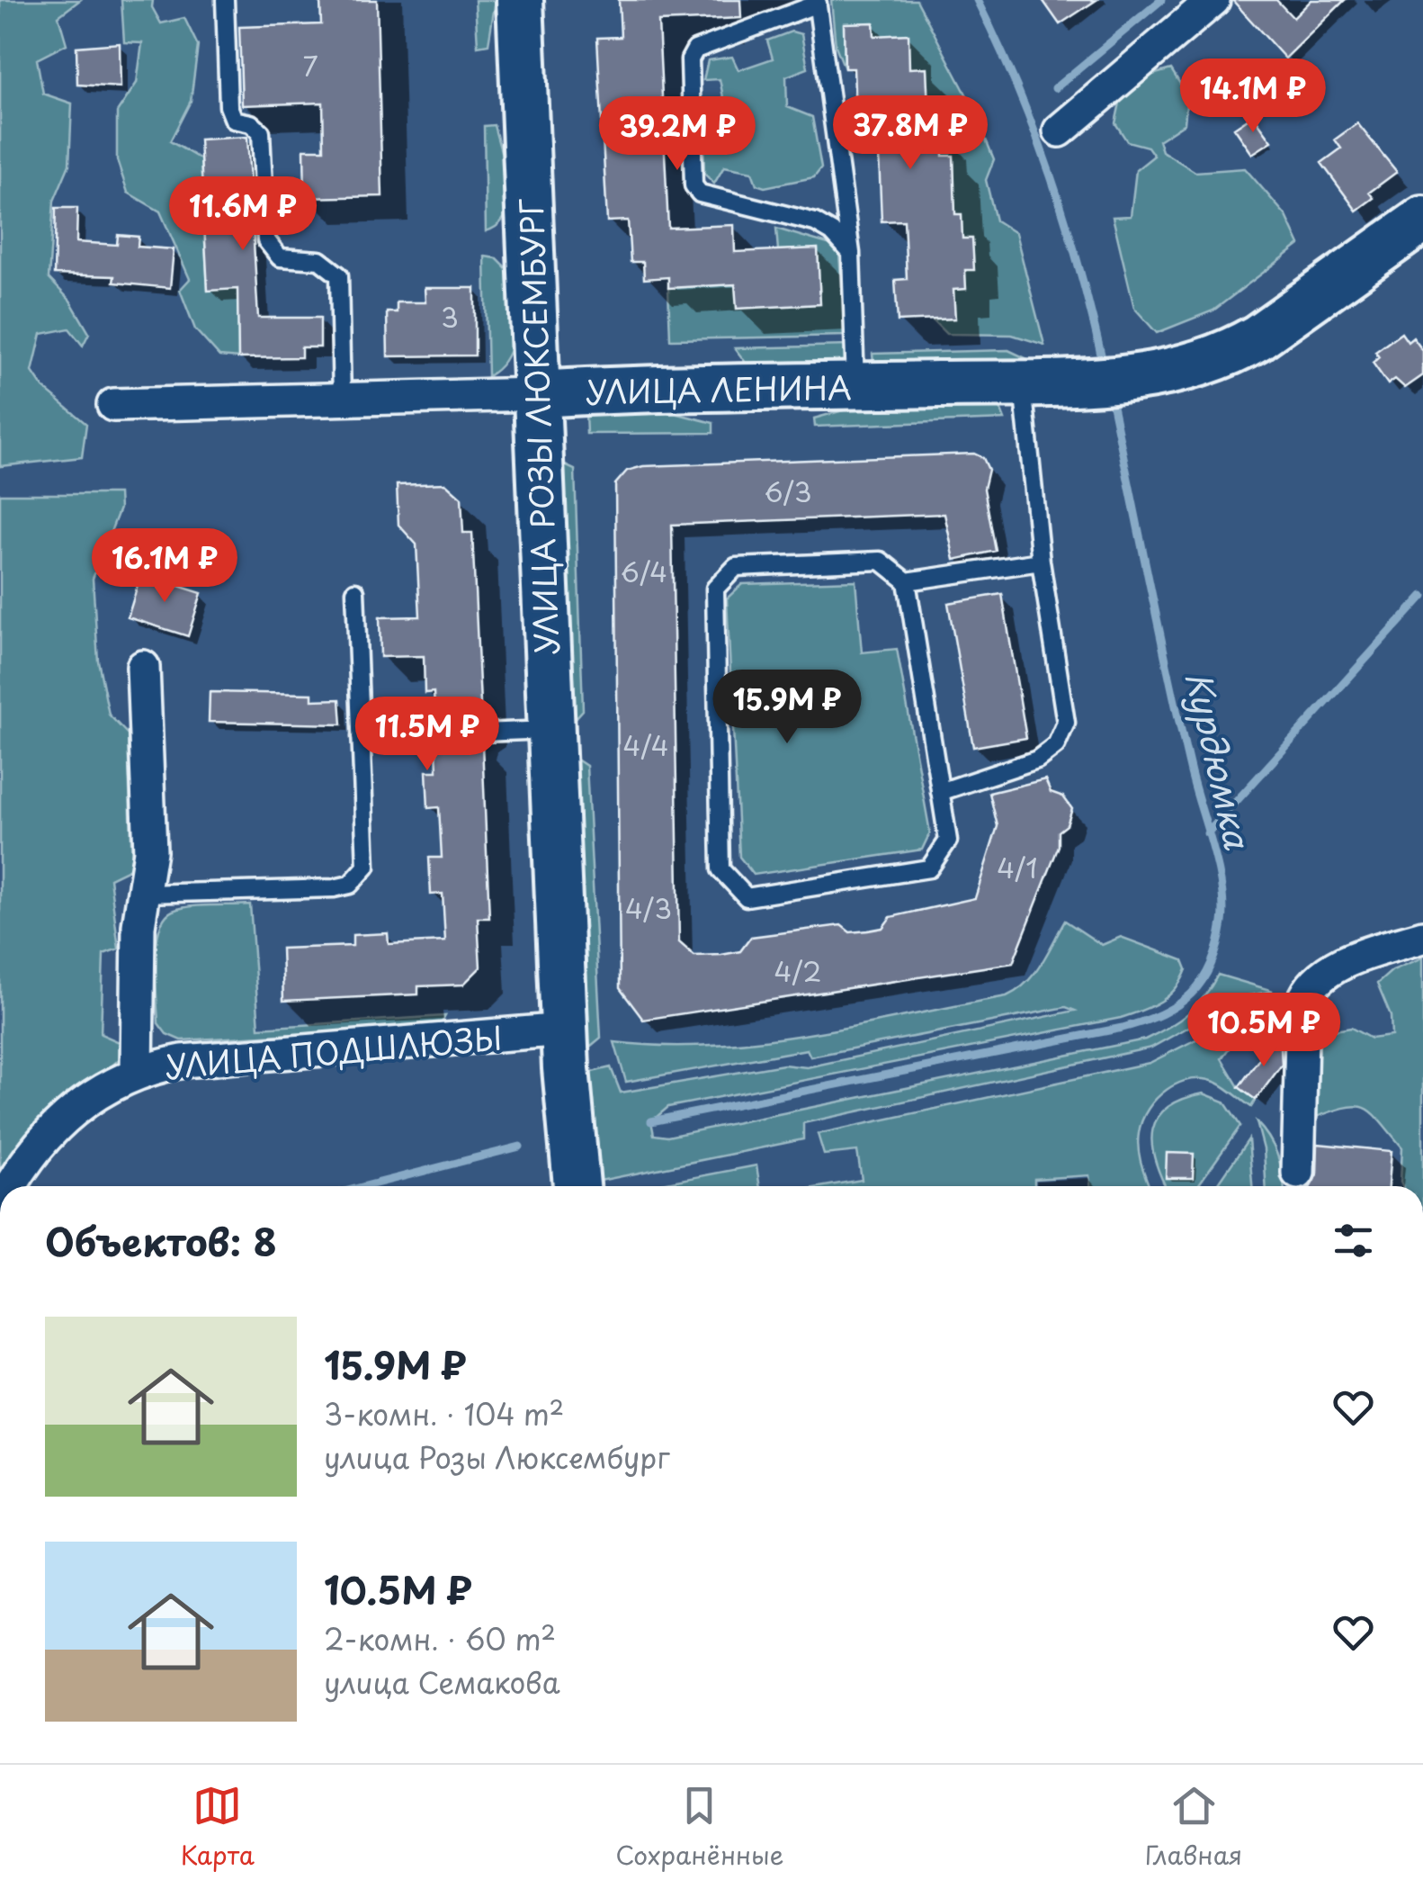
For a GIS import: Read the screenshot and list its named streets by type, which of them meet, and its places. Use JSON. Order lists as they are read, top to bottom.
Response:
{
  "streets": {
    "main road": ["УЛИЦА ЛЕНИНА", "УЛИЦА РОЗЫ ЛЮКСЕМБУРГ"],
    "street": ["УЛИЦА ПОДШЛЮЗЫ"]
  },
  "crossings": [
    ["УЛИЦА ЛЕНИНА", "УЛИЦА РОЗЫ ЛЮКСЕМБУРГ"],
    ["УЛИЦА РОЗЫ ЛЮКСЕМБУРГ", "УЛИЦА ПОДШЛЮЗЫ"]
  ],
  "water": ["Курдюмка"],
  "house_numbers": [
    "7",
    "3",
    "6/3",
    "6/4",
    "4/4",
    "4/1",
    "4/3",
    "4/2"
  ],
  "page": {
    "price": [
      "14.1M ₽",
      "37.8M ₽",
      "39.2M ₽",
      "11.6M ₽",
      "16.1M ₽",
      "15.9M ₽",
      "11.5M ₽",
      "10.5M ₽"
    ],
    "heading": "Объектов: 8",
    "list": [
      {
        "name": "15.9M ₽",
        "note": "3-комн. · 104 m² · улица Розы Люксембург"
      },
      {
        "name": "10.5M ₽",
        "note": "2-комн. · 60 m² · улица Семакова"
      }
    ],
    "tabs": ["Карта", "Сохранённые", "Главная"]
  }
}
